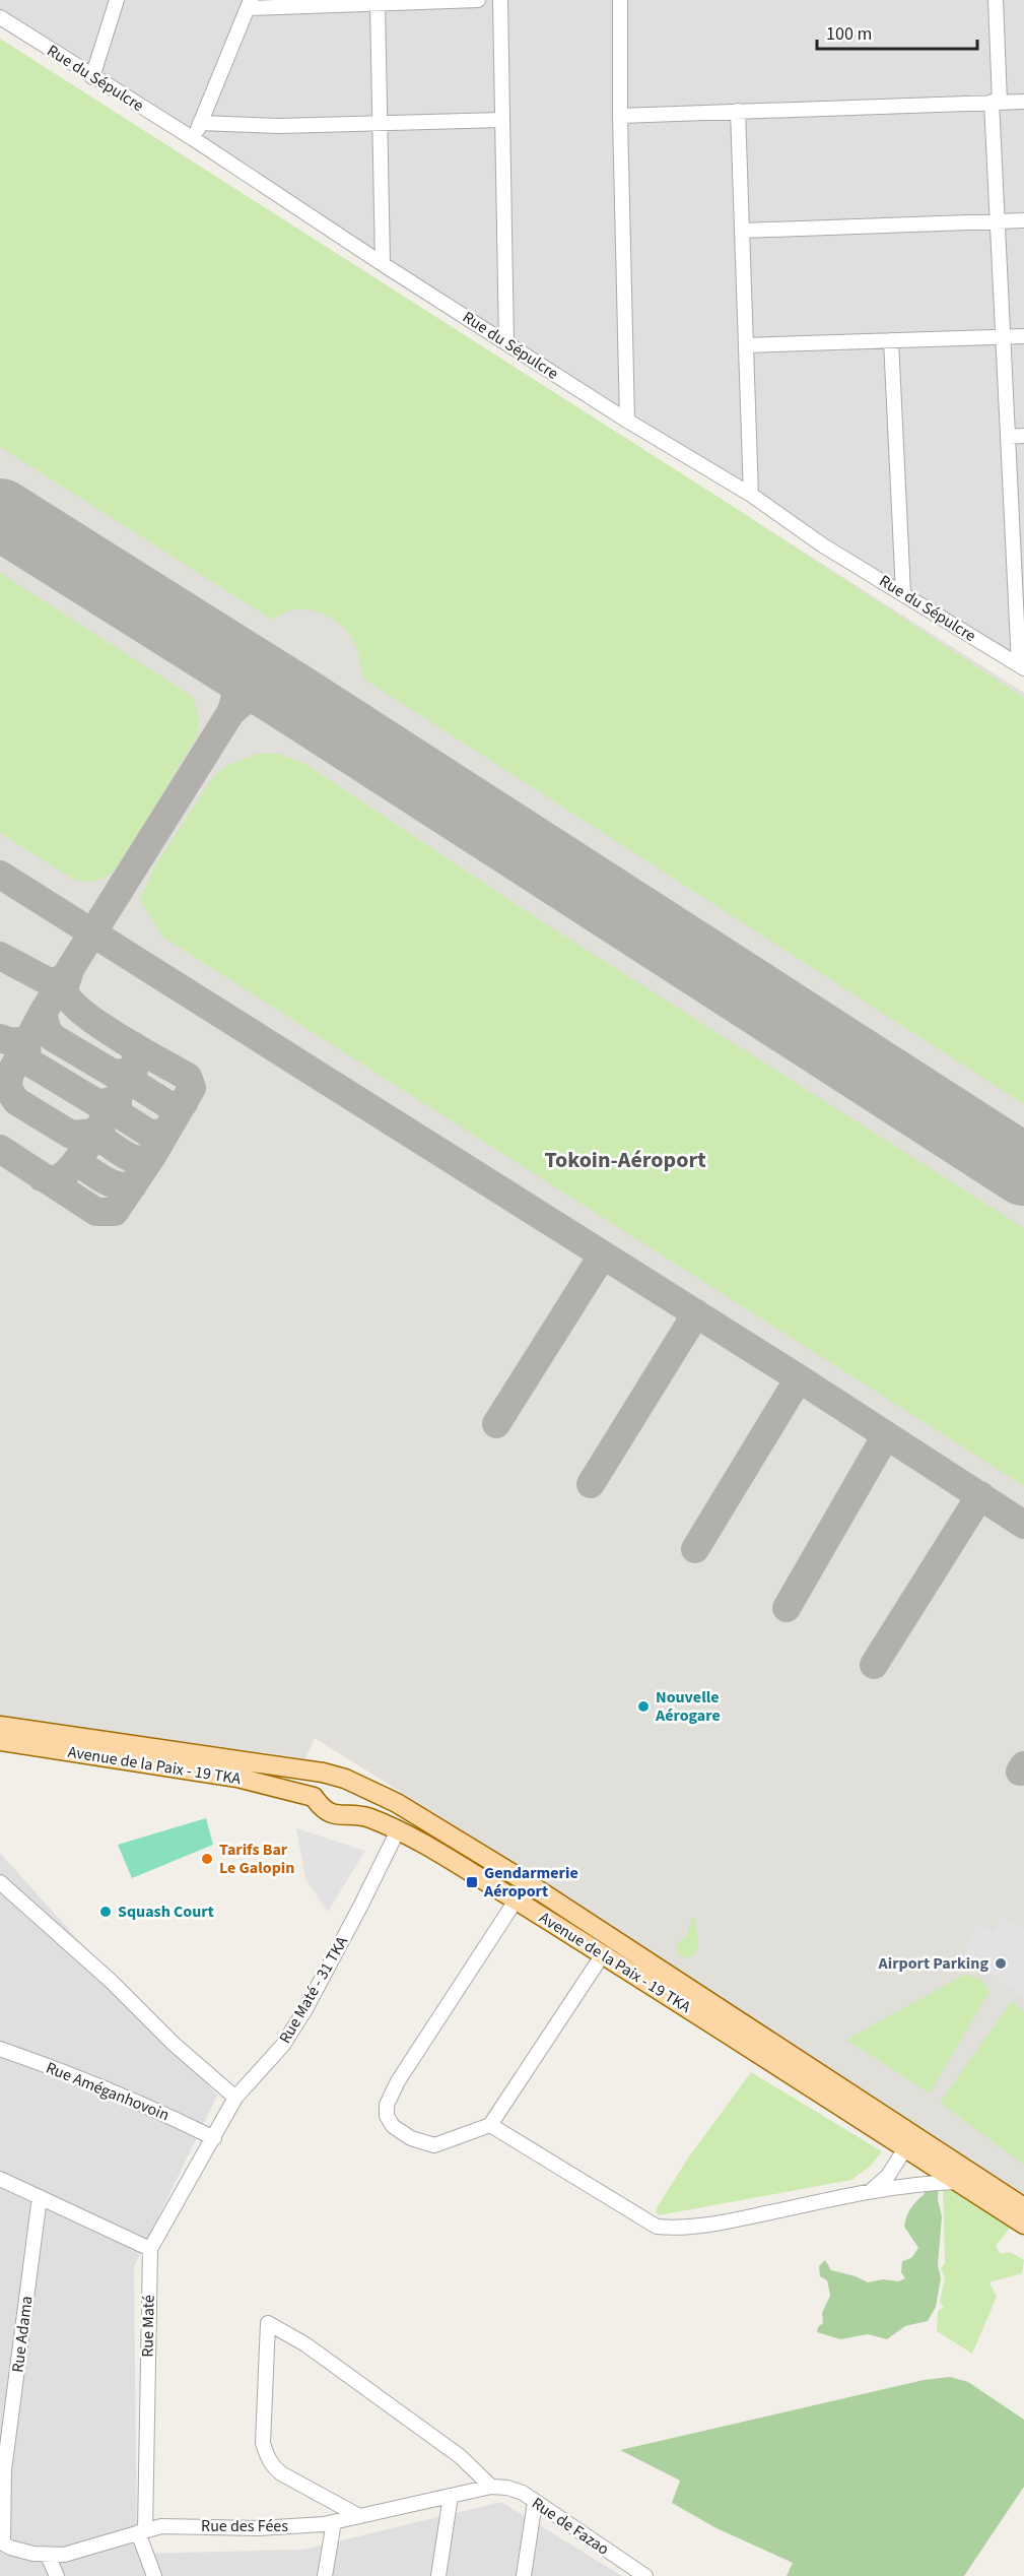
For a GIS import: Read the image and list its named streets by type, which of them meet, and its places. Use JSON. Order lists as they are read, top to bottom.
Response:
{
  "streets": {
    "main road": ["Avenue de la Paix - 19 TKA"],
    "street": [
      "Rue du Sépulcre",
      "Rue Maté - 31 TKA",
      "Rue Améganhovoin",
      "Rue Maté",
      "Rue Adama",
      "Rue des Fées",
      "Rue de Fazao"
    ]
  },
  "crossings": [
    ["Avenue de la Paix - 19 TKA", "Rue Maté - 31 TKA"],
    ["Rue Maté - 31 TKA", "Rue Améganhovoin"],
    ["Rue Maté - 31 TKA", "Rue Maté"],
    ["Rue Améganhovoin", "Rue Maté"],
    ["Rue Maté", "Rue des Fées"],
    ["Rue Adama", "Rue des Fées"],
    ["Rue des Fées", "Rue de Fazao"]
  ],
  "districts": ["Tokoin-Aéroport"],
  "places": {
    "other": [
      "Nouvelle Aérogare",
      "Tarifs Bar Le Galopin",
      "Squash Court",
      "Airport Parking"
    ],
    "transit": ["Gendarmerie Aéroport"]
  },
  "scale_bar": "100 m"
}
